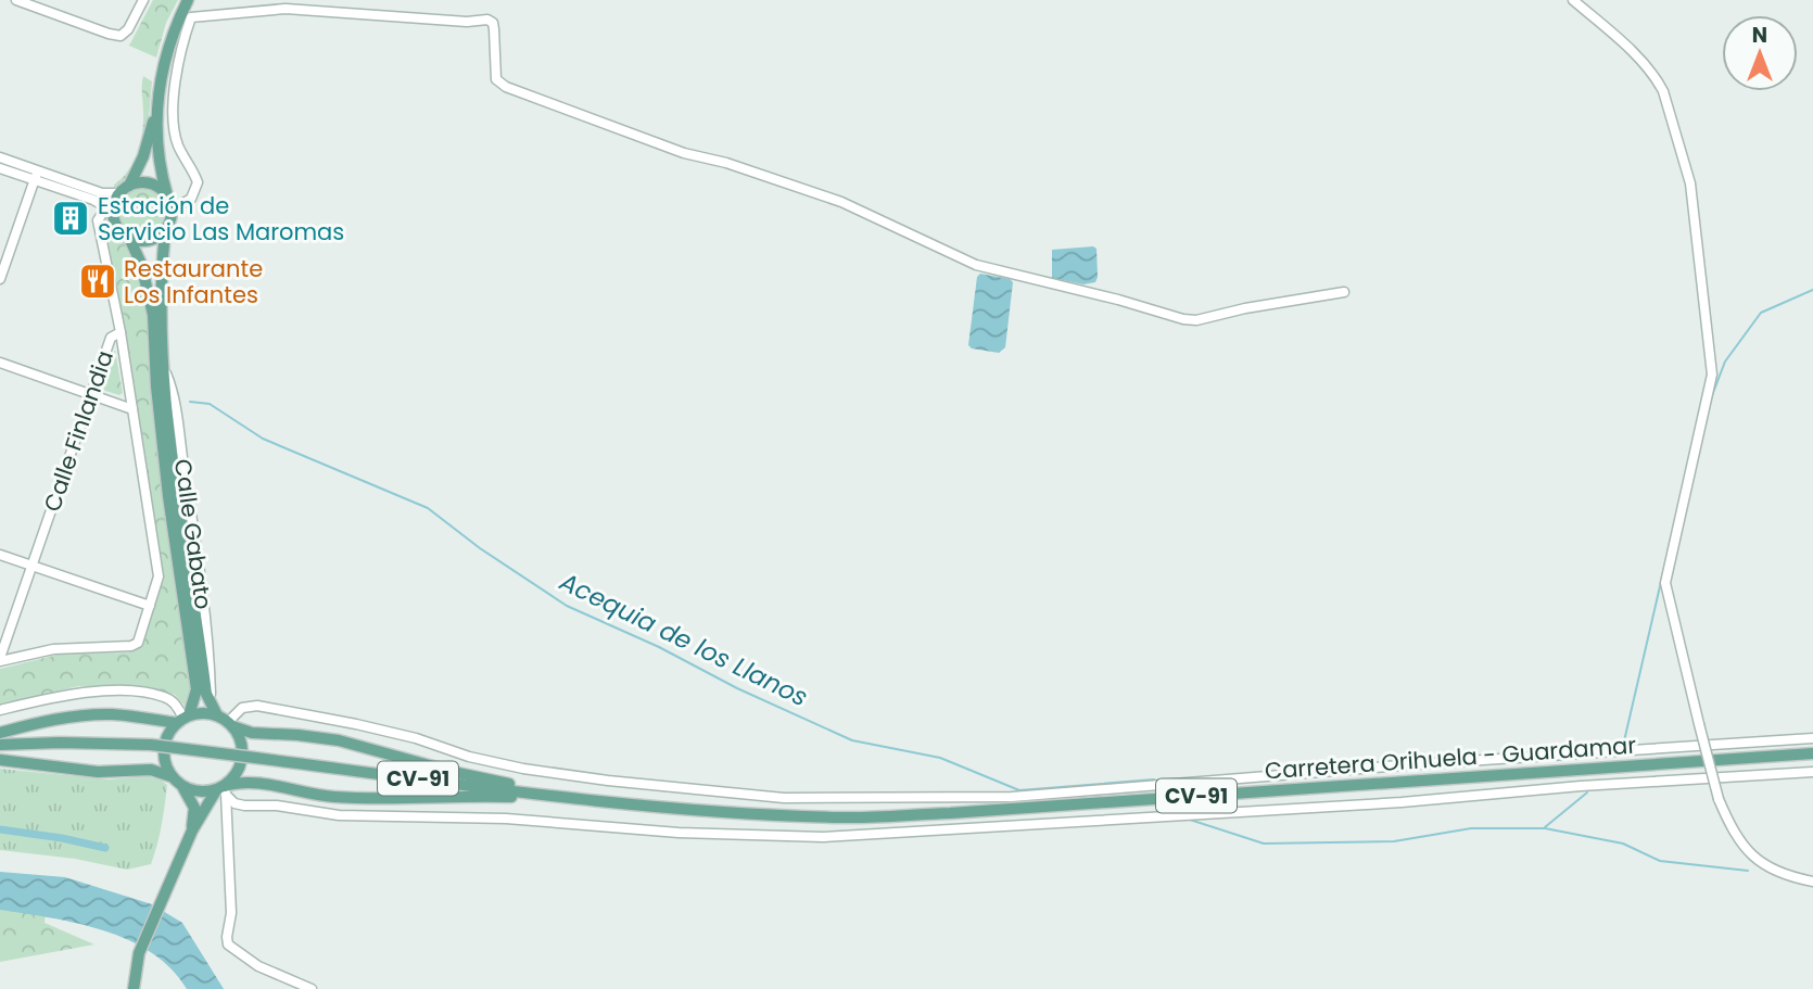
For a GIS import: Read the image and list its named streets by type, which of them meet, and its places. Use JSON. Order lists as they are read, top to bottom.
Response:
{
  "streets": {
    "main road": ["Carretera Orihuela - Guardamar", "CV-91"],
    "street": ["Calle Finlandia"]
  },
  "water": ["Acequia de los Llanos"],
  "places": {
    "building": ["Estación de Servicio Las Maromas"],
    "restaurant": ["Restaurante Los Infantes"]
  },
  "north": "top"
}
